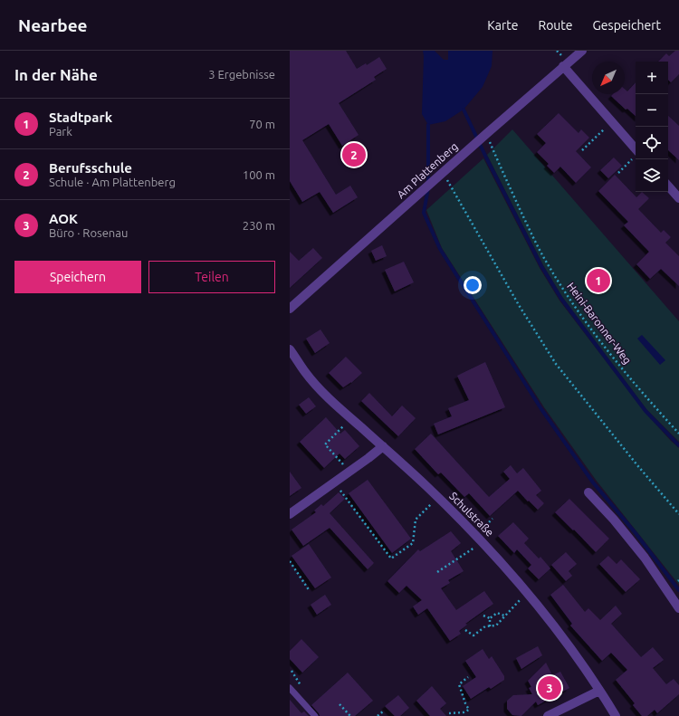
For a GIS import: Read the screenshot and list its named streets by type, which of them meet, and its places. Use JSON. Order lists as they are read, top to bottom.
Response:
{
  "streets": {
    "street": ["Am Plattenberg", "Schulstraße"],
    "path": ["Heini-Baronner-Weg"]
  },
  "crossings": [
    ["Am Plattenberg", "Heini-Baronner-Weg"]
  ],
  "north": "bottom left",
  "page": {
    "header": "Nearbee",
    "nav": ["Karte", "Route", "Gespeichert"],
    "heading": ["In der Nähe", "3 Ergebnisse"],
    "map_buttons": ["+", "−"],
    "list": [
      {
        "mark": "1",
        "name": "Stadtpark",
        "note": "Park",
        "value": "70 m"
      },
      {
        "mark": "2",
        "name": "Berufsschule",
        "note": "Schule · Am Plattenberg",
        "value": "100 m"
      },
      {
        "mark": "3",
        "name": "AOK",
        "note": "Büro · Rosenau",
        "value": "230 m"
      }
    ],
    "pins": ["2", "1", "3"],
    "buttons": ["Speichern", "Teilen"]
  }
}
